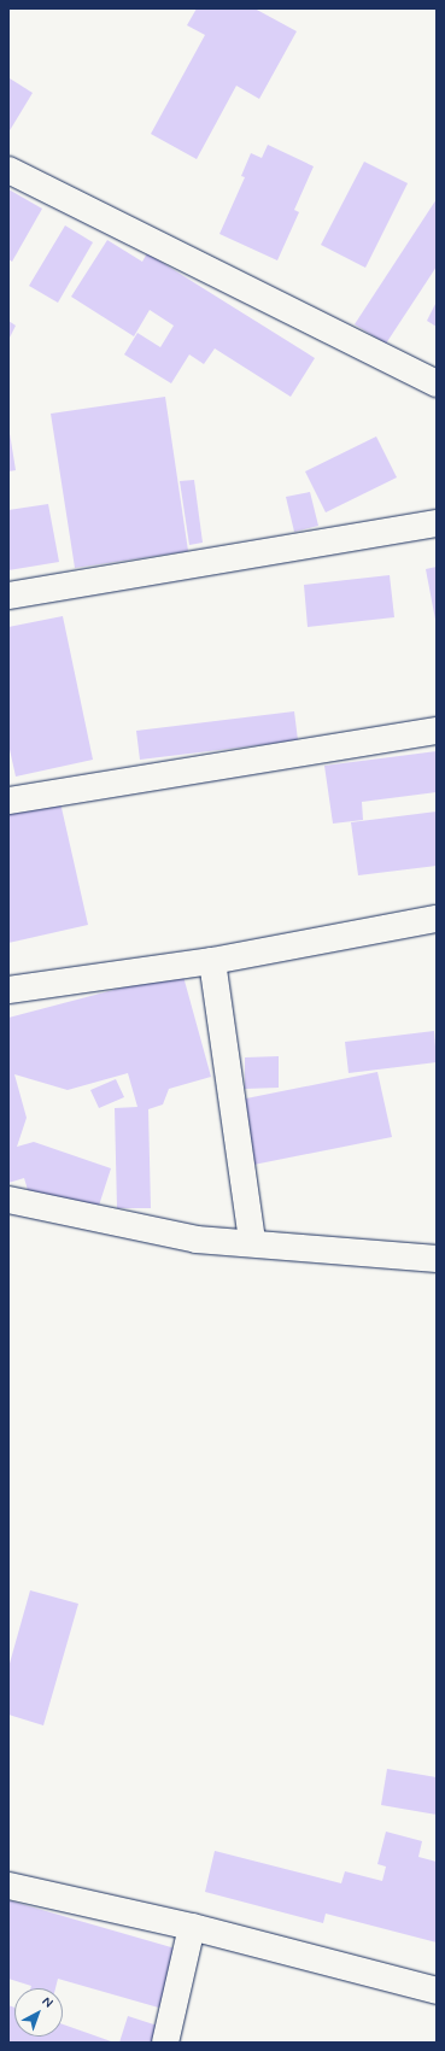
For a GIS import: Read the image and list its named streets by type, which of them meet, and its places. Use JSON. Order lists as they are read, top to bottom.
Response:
{
  "north": "top right"
}
